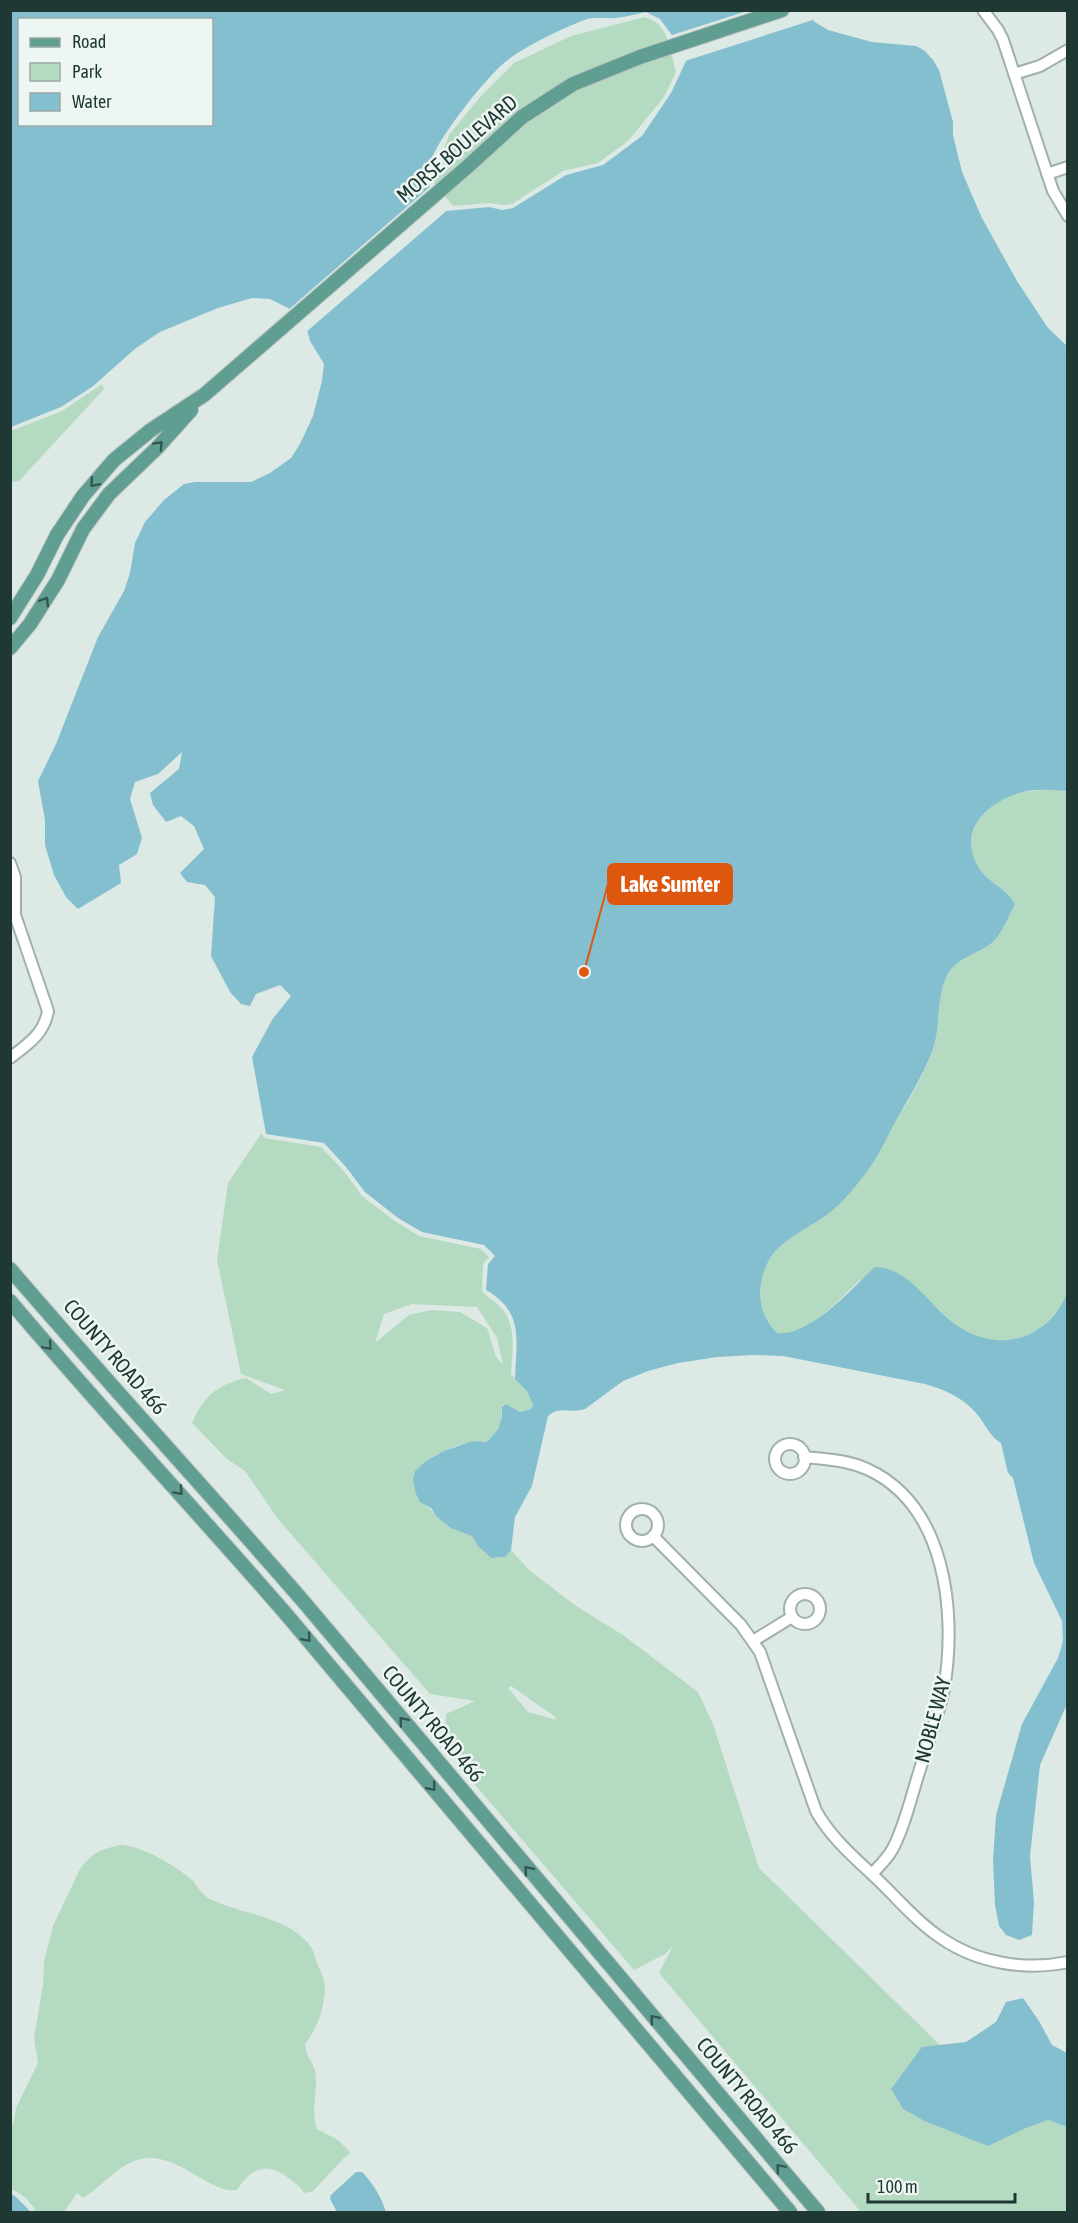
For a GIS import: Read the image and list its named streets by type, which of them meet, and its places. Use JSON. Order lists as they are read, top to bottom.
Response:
{
  "streets": {
    "main road": ["MORSE BOULEVARD", "COUNTY ROAD 466"],
    "street": ["NOBLE WAY"]
  },
  "places": ["Lake Sumter"],
  "legend": ["Road", "Park", "Water"],
  "scale_bar": "100 m"
}
